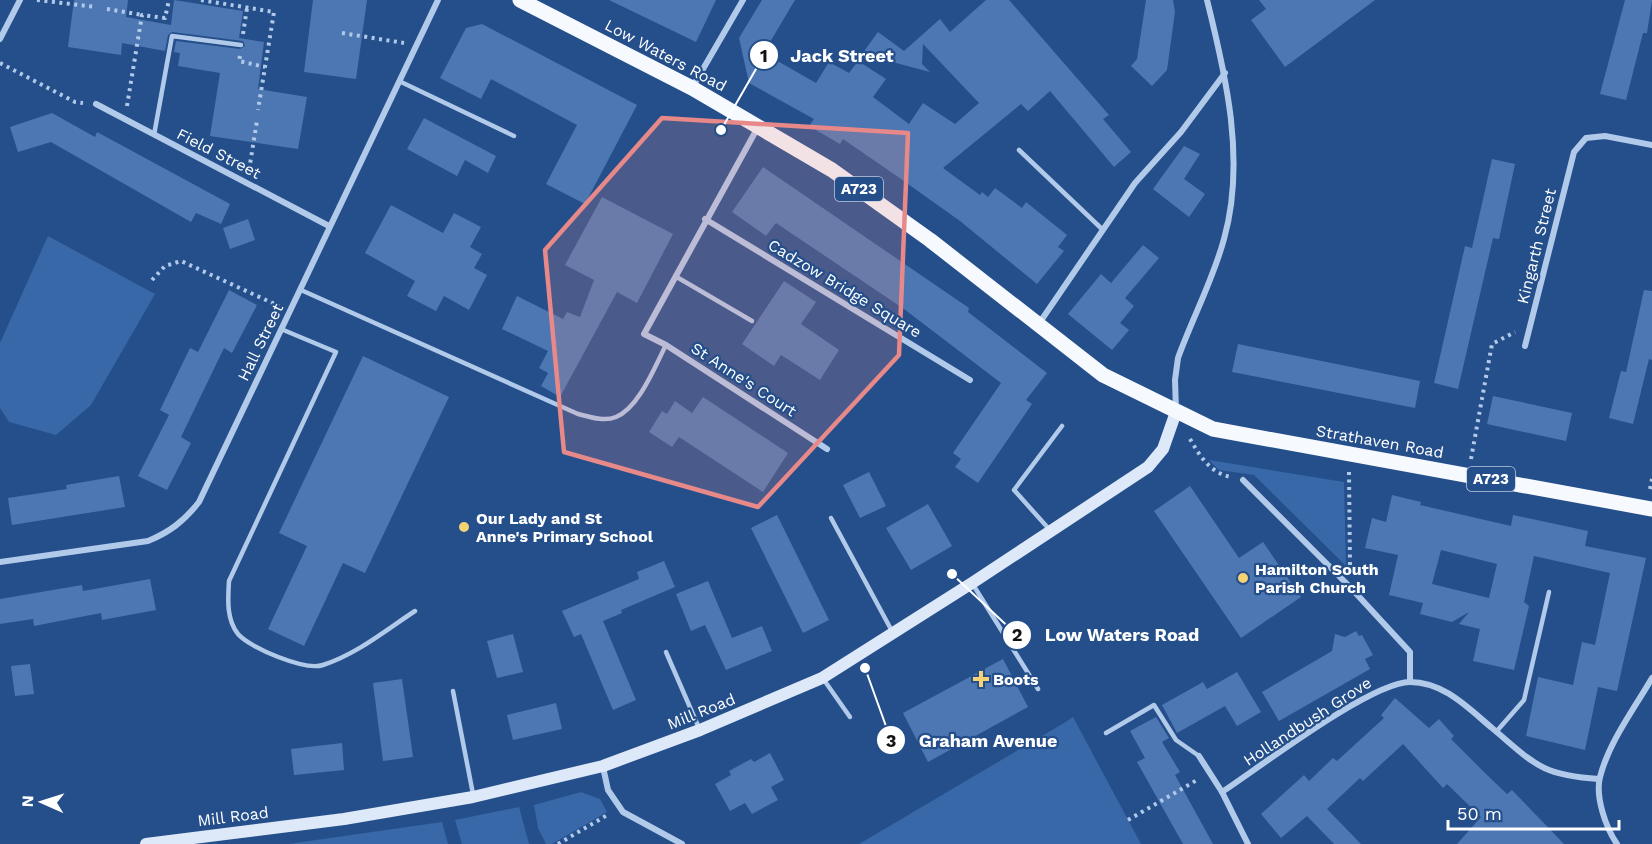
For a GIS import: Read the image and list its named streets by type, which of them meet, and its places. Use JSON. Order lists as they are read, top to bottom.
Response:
{
  "streets": {
    "main road": [
      "Low Waters Road",
      "A723",
      "Strathaven Road",
      "Mill Road"
    ],
    "street": [
      "Field Street",
      "Kingarth Street",
      "Cadzow Bridge Square",
      "Hall Street",
      "St Anne's Court",
      "Hollandbush Grove"
    ]
  },
  "crossings": [
    ["Low Waters Road", "Strathaven Road"],
    ["Low Waters Road", "Mill Road"],
    ["Field Street", "Hall Street"],
    ["Strathaven Road", "Mill Road"]
  ],
  "places": {
    "other": [
      "Jack Street",
      "Our Lady and St Anne's Primary School",
      "Low Waters Road",
      "Hamilton South Parish Church",
      "Graham Avenue"
    ],
    "health": ["Boots"]
  },
  "scale_bar": "50 m",
  "north": "left"
}
